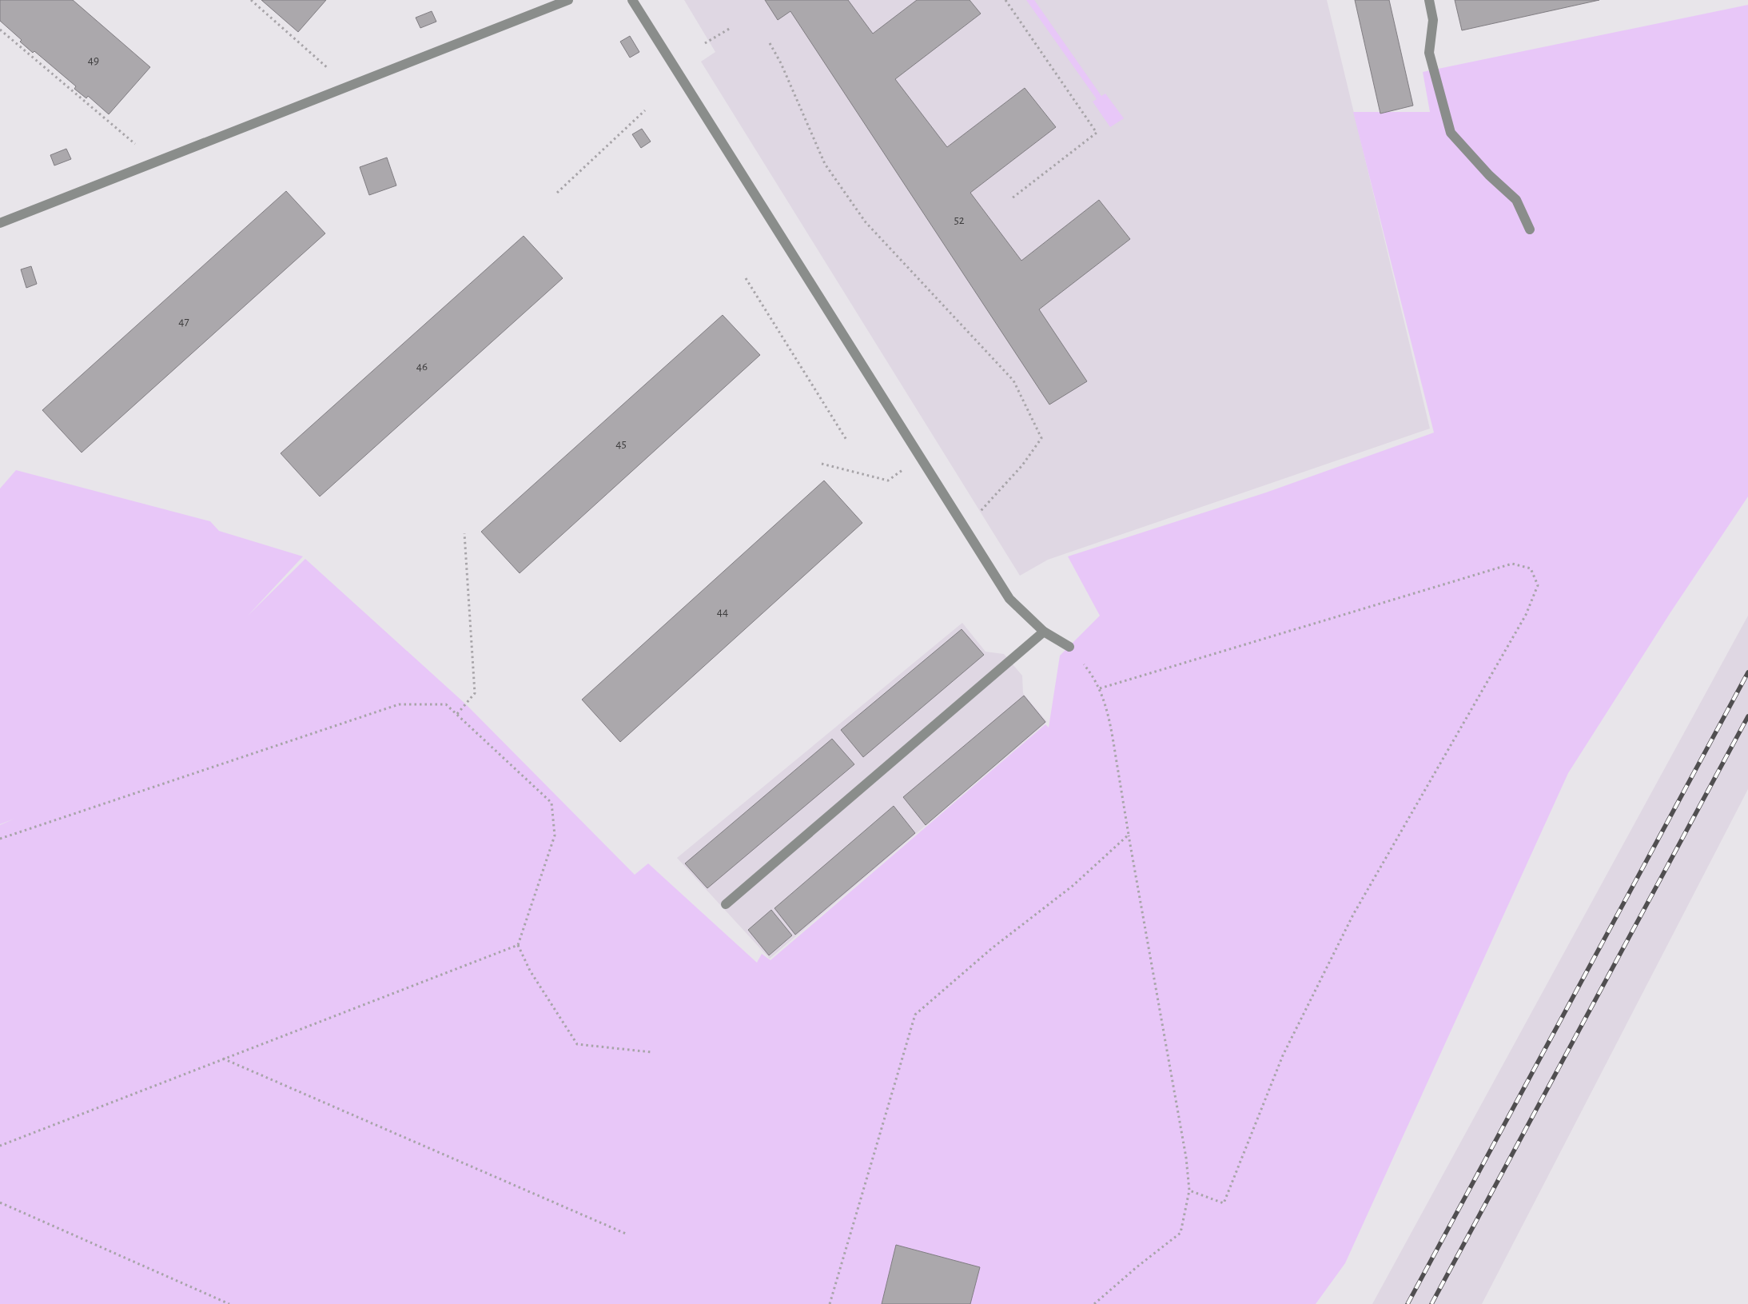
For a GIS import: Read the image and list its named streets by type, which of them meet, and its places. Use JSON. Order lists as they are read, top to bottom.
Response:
{
  "house_numbers": [
    "49",
    "52",
    "47",
    "46",
    "45",
    "44"
  ]
}
